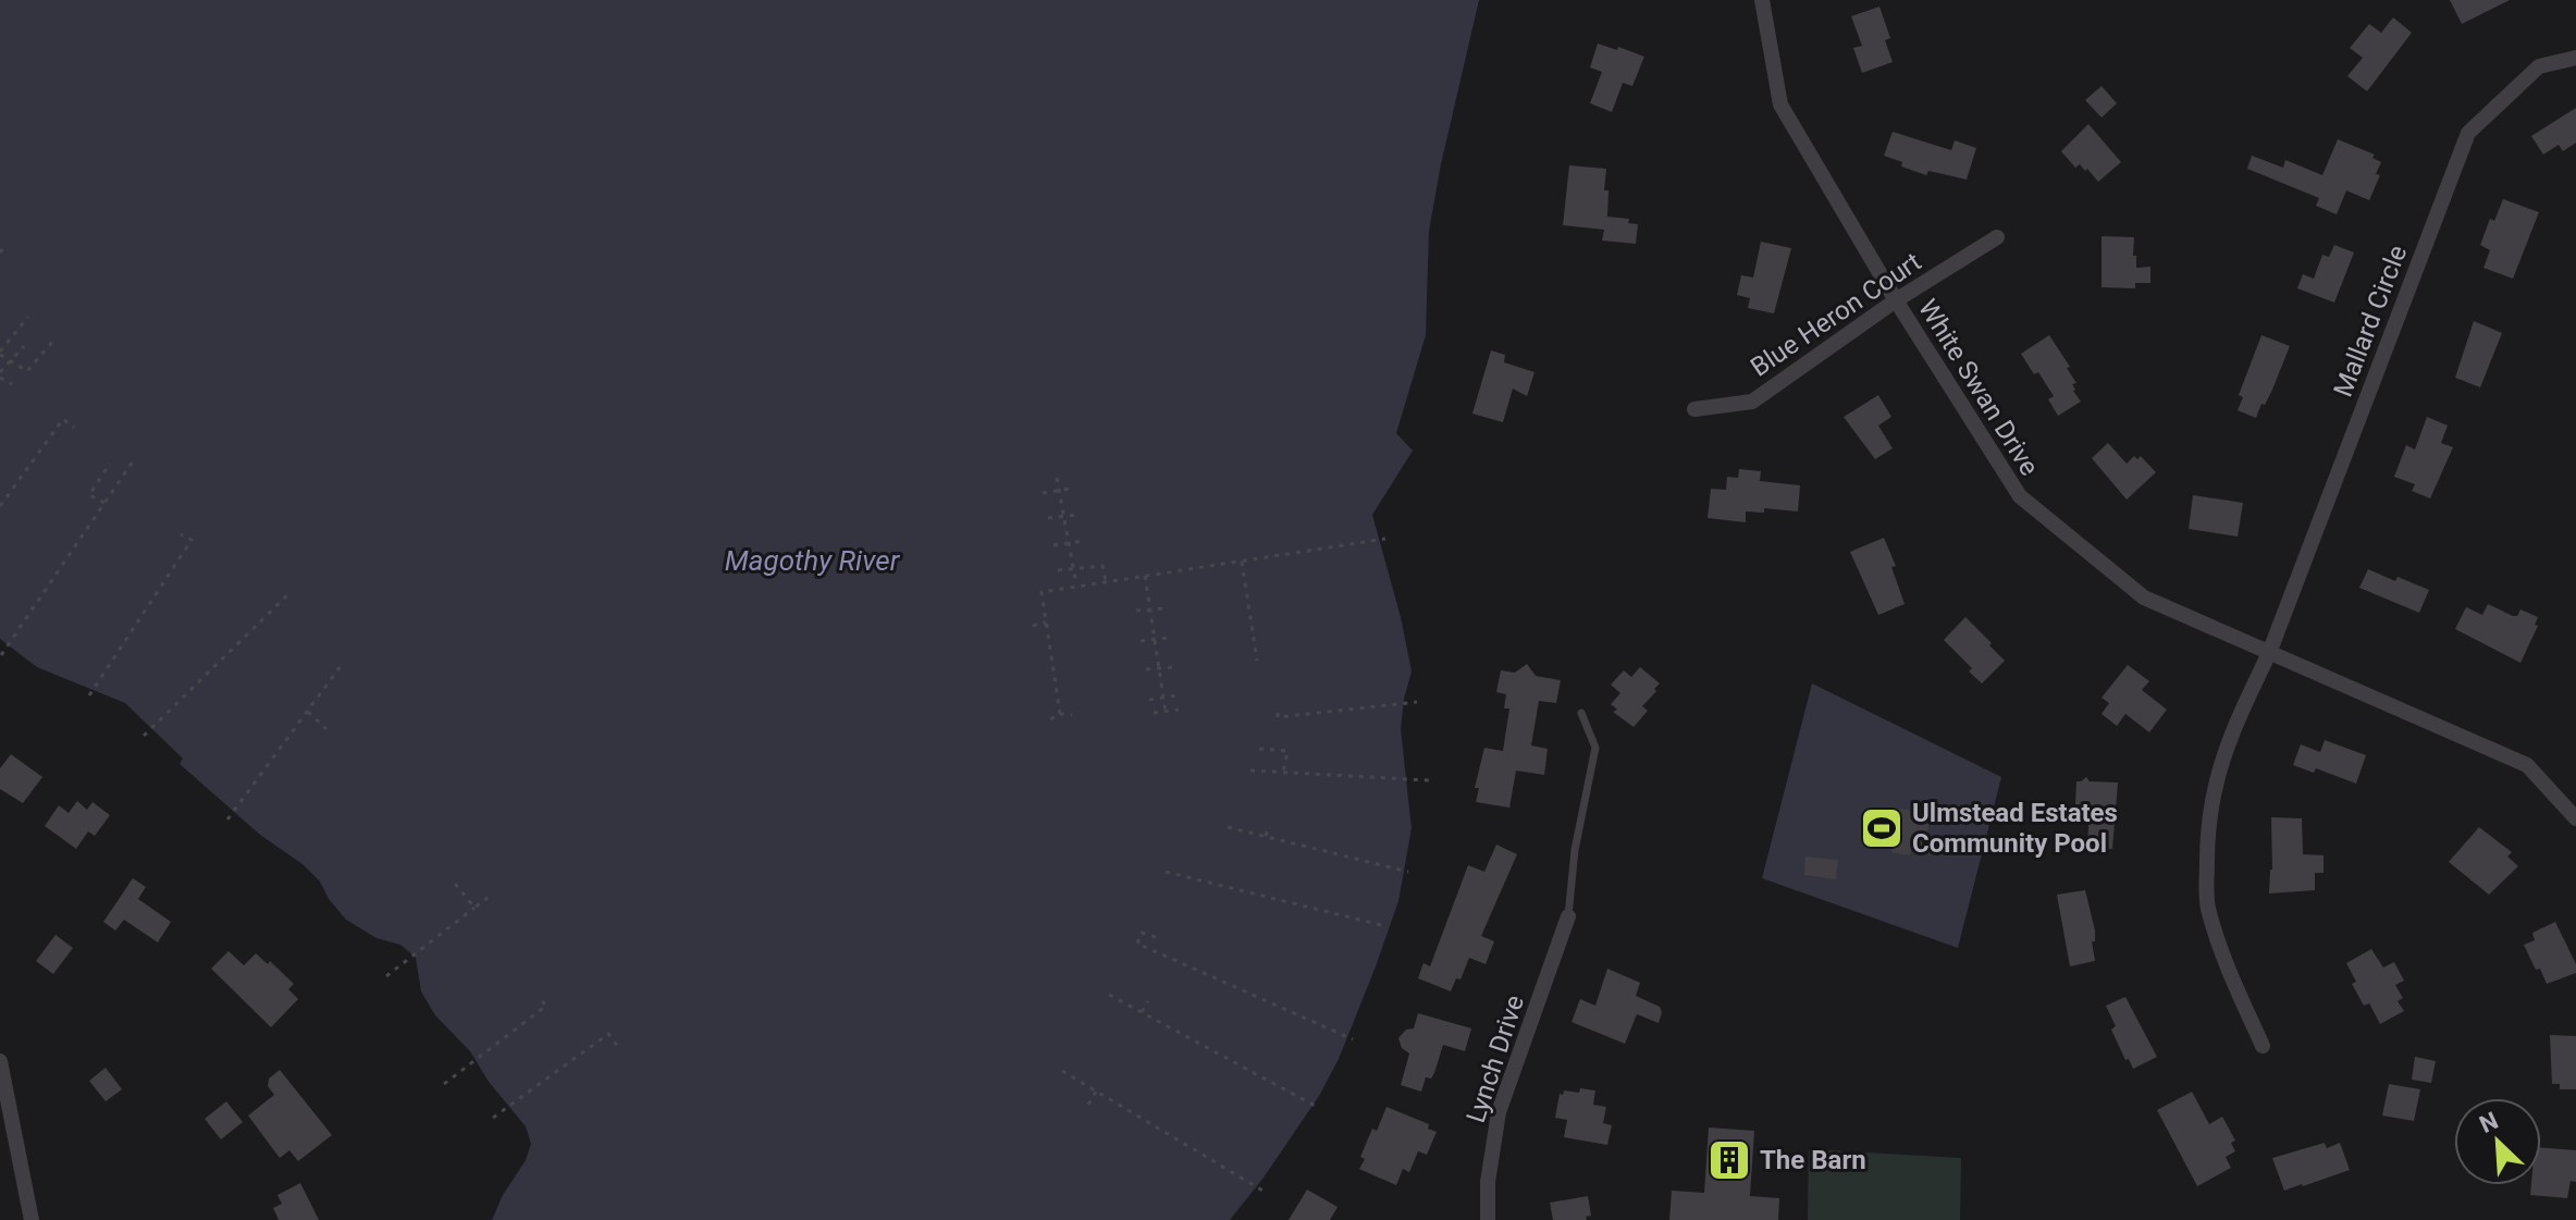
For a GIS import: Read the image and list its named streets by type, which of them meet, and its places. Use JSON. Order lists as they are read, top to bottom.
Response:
{
  "streets": {
    "street": [
      "Blue Heron Court",
      "Mallard Circle",
      "White Swan Drive",
      "Lynch Drive"
    ]
  },
  "crossings": [
    ["Blue Heron Court", "White Swan Drive"],
    ["Mallard Circle", "White Swan Drive"]
  ],
  "water": ["Magothy River"],
  "places": {
    "sports": ["Ulmstead Estates Community Pool"],
    "building": ["The Barn"]
  },
  "north": "top left"
}
